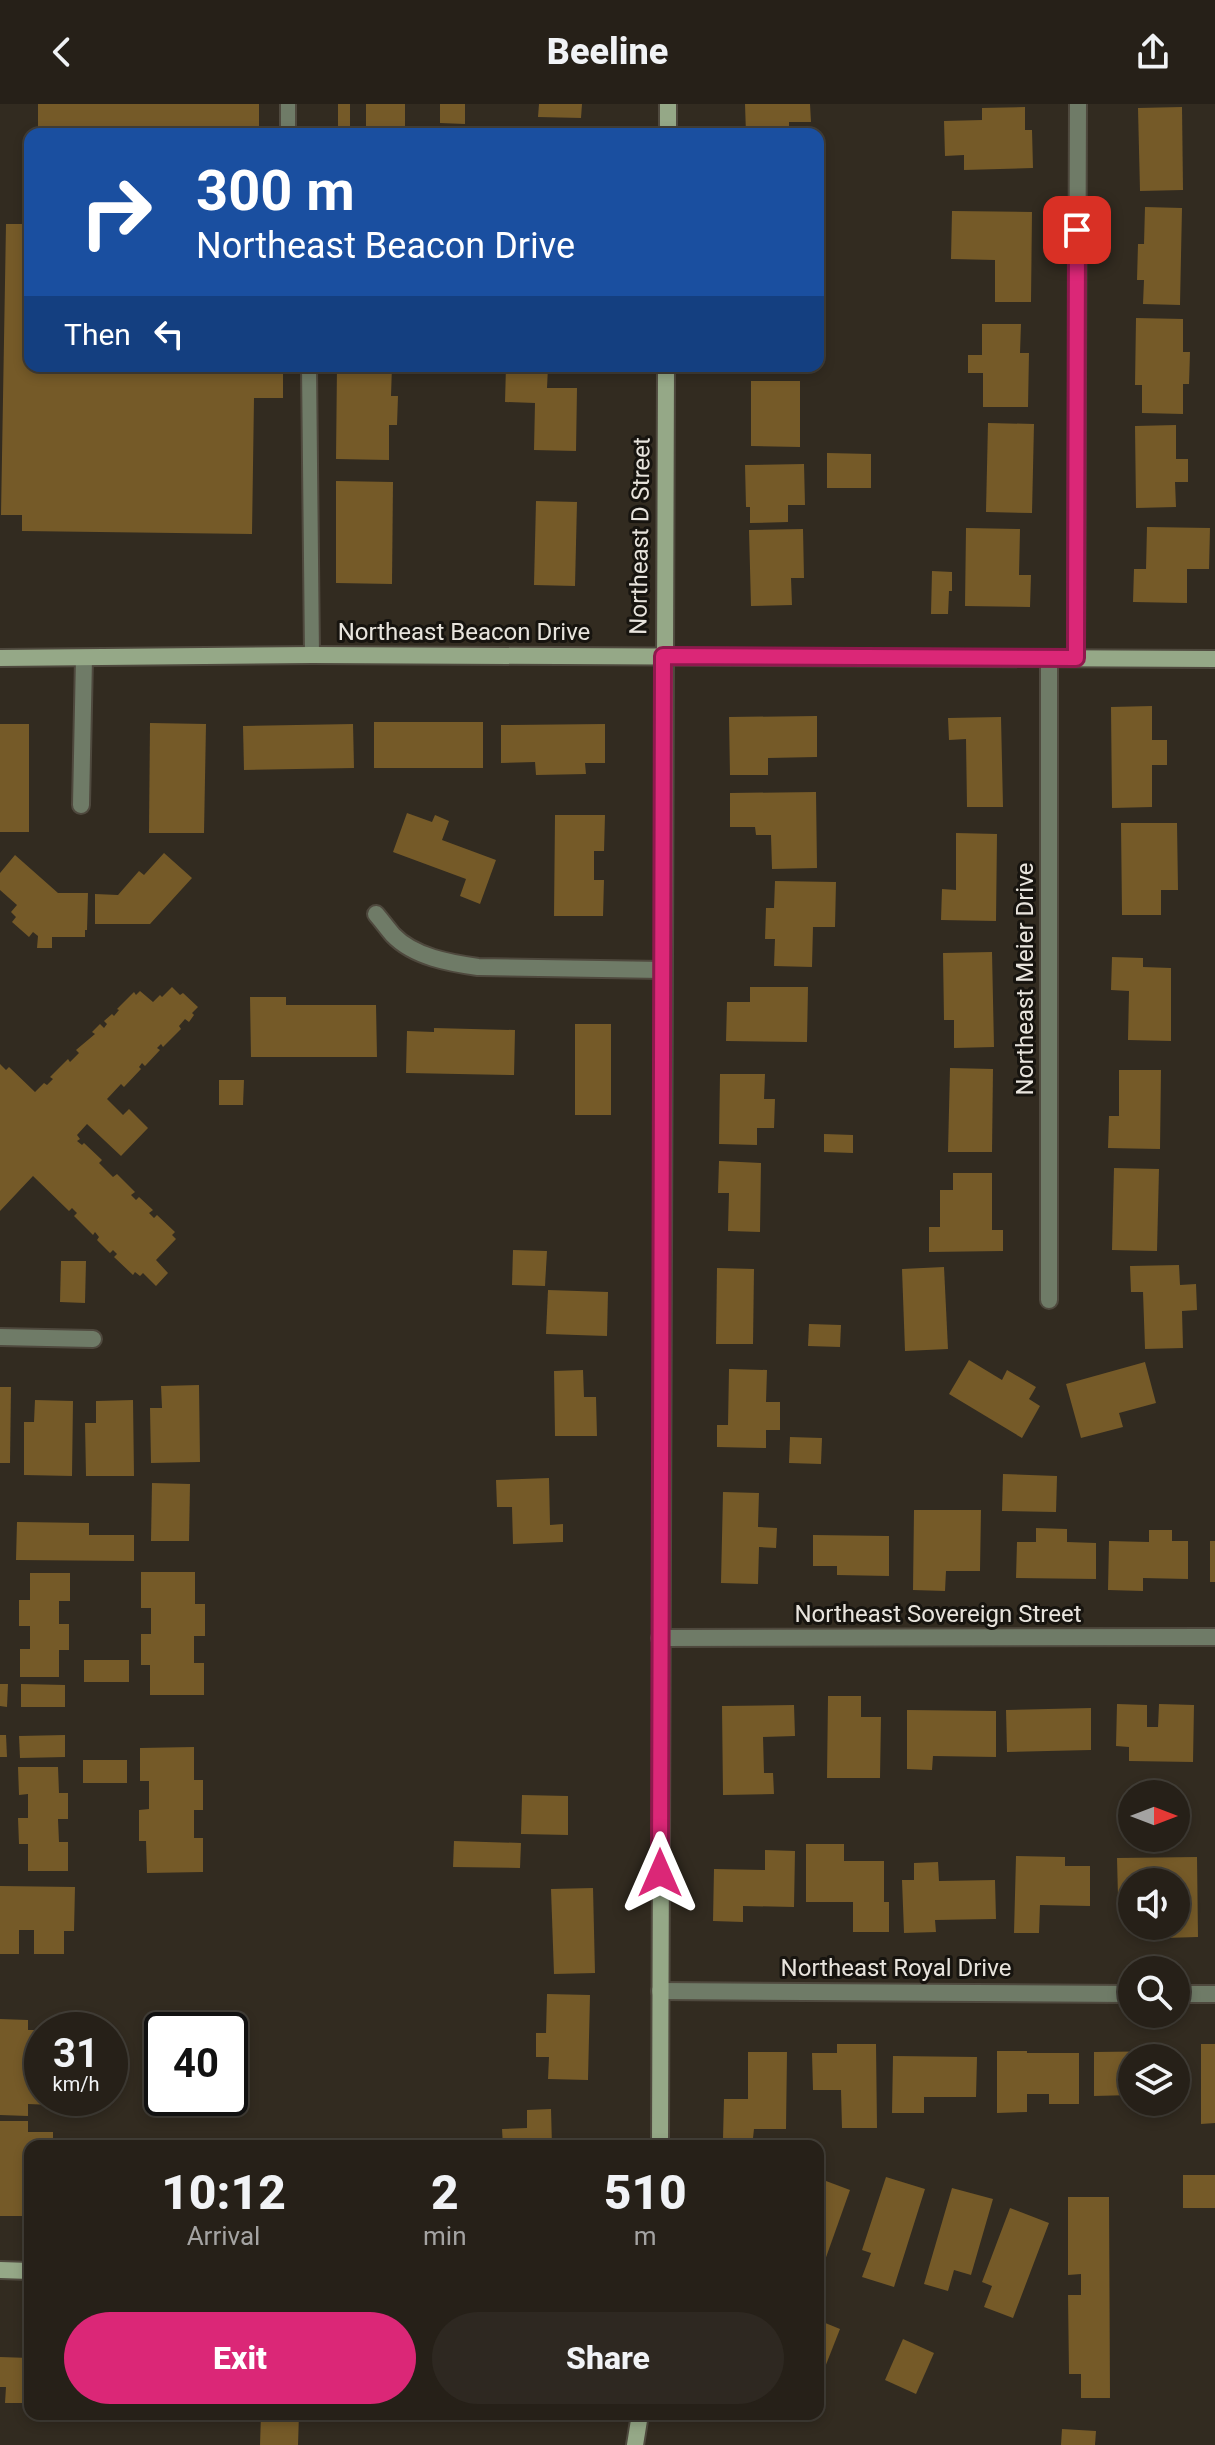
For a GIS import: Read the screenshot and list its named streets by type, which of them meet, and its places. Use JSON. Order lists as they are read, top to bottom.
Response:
{
  "streets": {
    "street": [
      "Northeast D Street",
      "Northeast Beacon Drive",
      "Northeast Meier Drive",
      "Northeast Sovereign Street",
      "Northeast Royal Drive"
    ]
  },
  "crossings": [
    ["Northeast D Street", "Northeast Beacon Drive"],
    ["Northeast D Street", "Northeast Sovereign Street"],
    ["Northeast D Street", "Northeast Royal Drive"],
    ["Northeast Beacon Drive", "Northeast Meier Drive"]
  ],
  "north": "right",
  "page": {
    "header": "Beeline",
    "turn": ["300 m", "Northeast Beacon Drive"],
    "then": "Then",
    "speed": "31 km/h",
    "limit": "40",
    "eta": [
      "10:12",
      "Arrival",
      "2",
      "min",
      "510",
      "m"
    ],
    "buttons": ["Exit", "Share"]
  }
}
